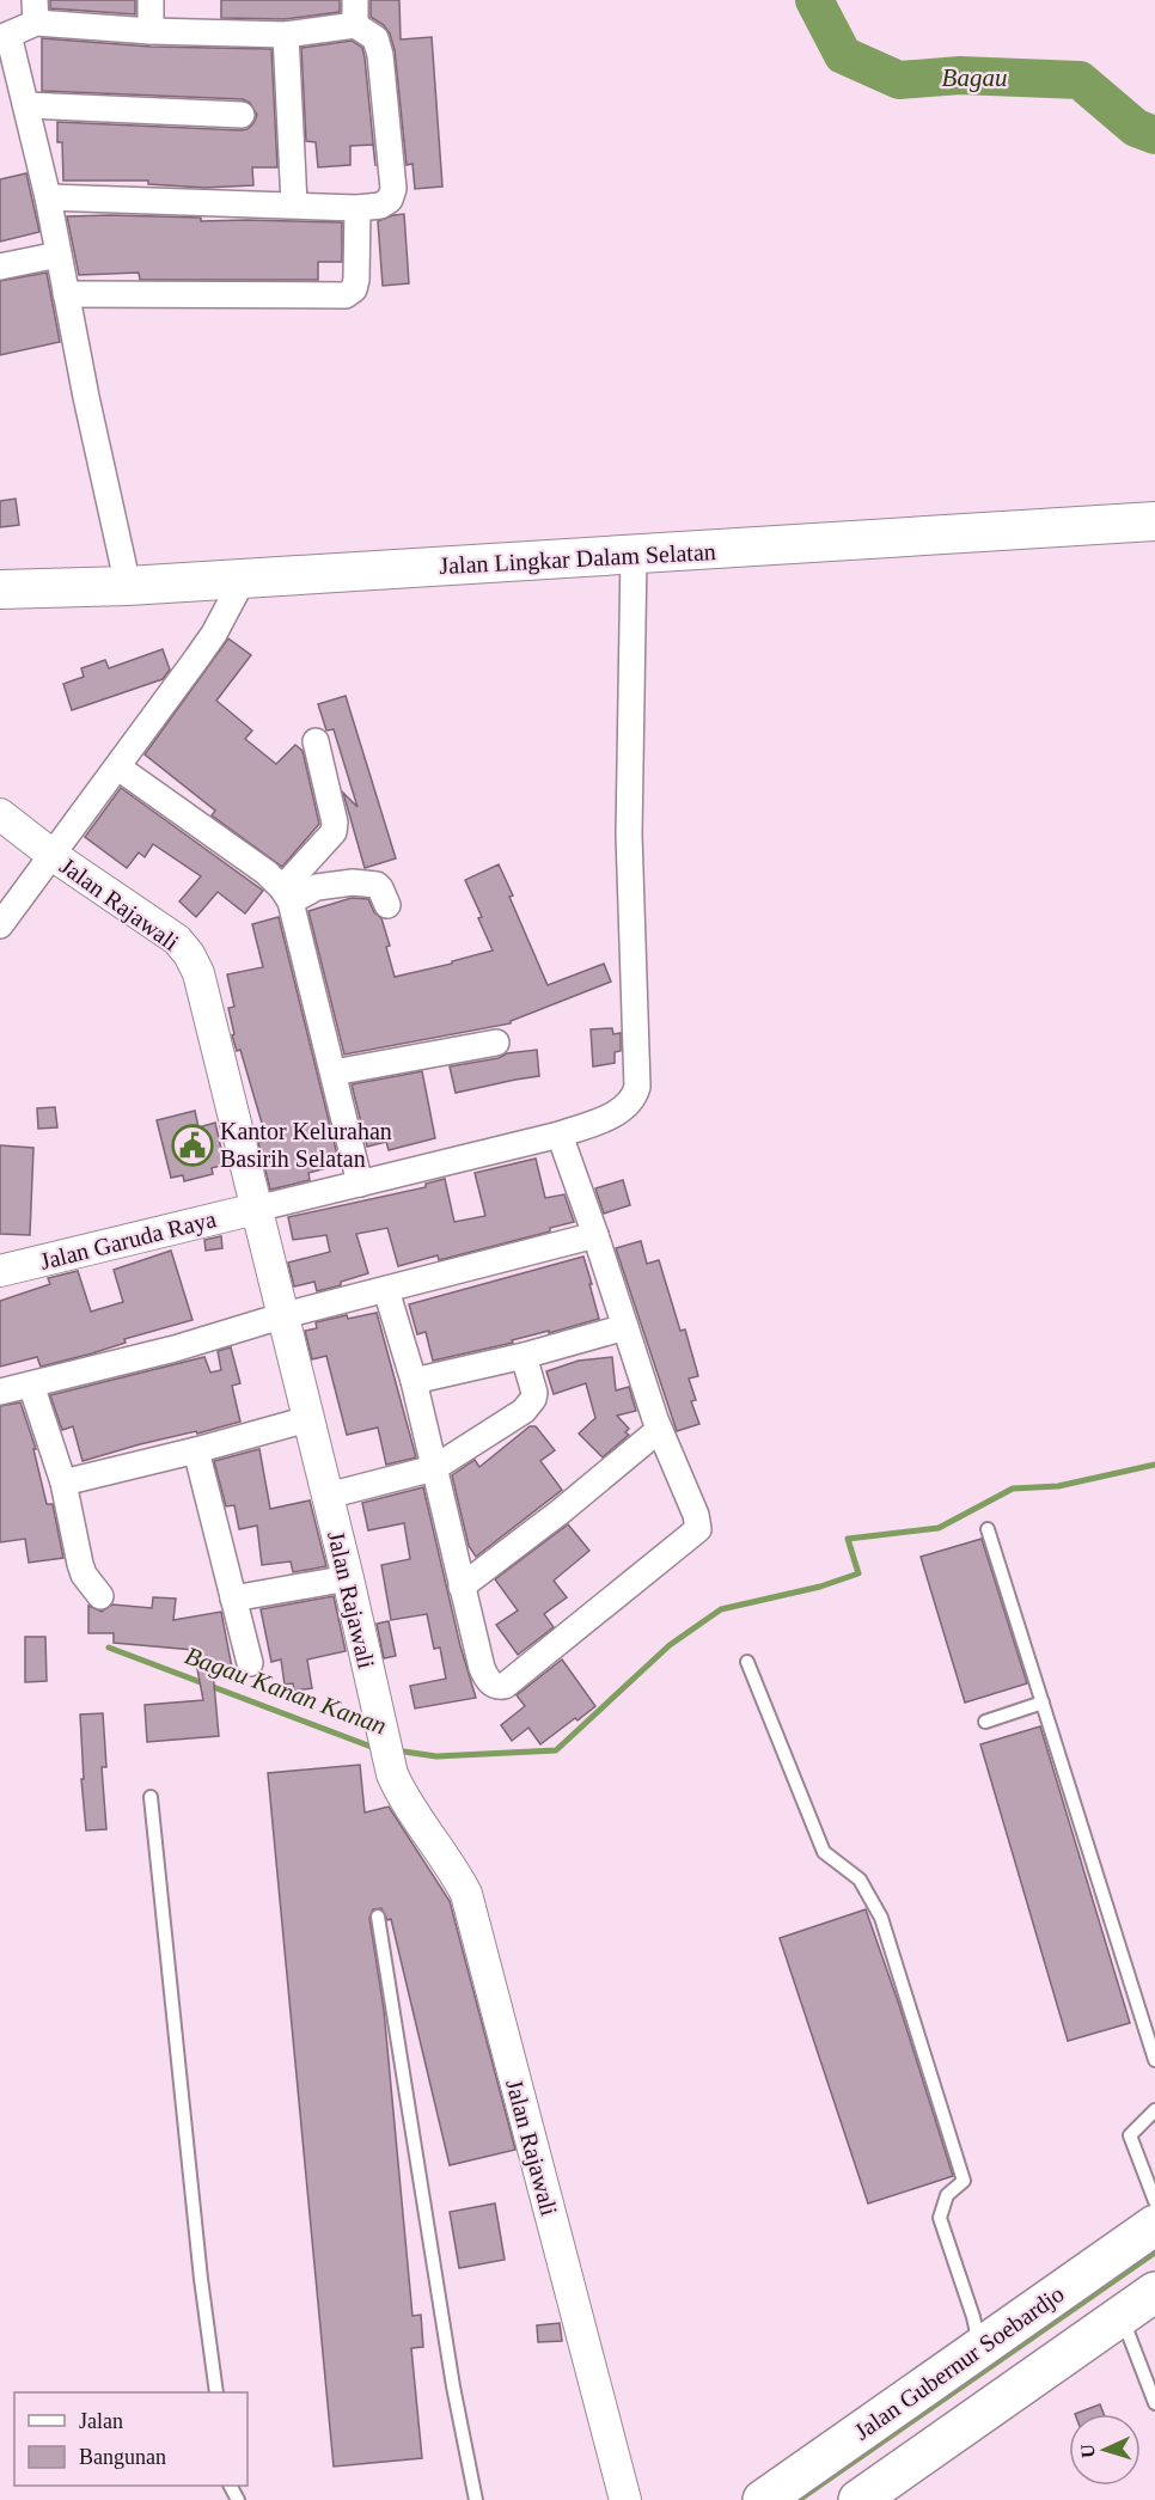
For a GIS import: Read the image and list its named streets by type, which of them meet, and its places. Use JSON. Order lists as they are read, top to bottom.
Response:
{
  "streets": {
    "highway": ["Jalan Gubernur Soebardjo"],
    "main road": ["Jalan Lingkar Dalam Selatan"],
    "street": ["Jalan Rajawali", "Jalan Garuda Raya"]
  },
  "crossings": [
    ["Jalan Rajawali", "Jalan Garuda Raya"]
  ],
  "water": ["Bagau", "Bagau Kanan Kanan"],
  "places": {
    "public building": ["Kantor Kelurahan Basirih Selatan"]
  },
  "legend": ["Jalan", "Bangunan"],
  "north": "left"
}
